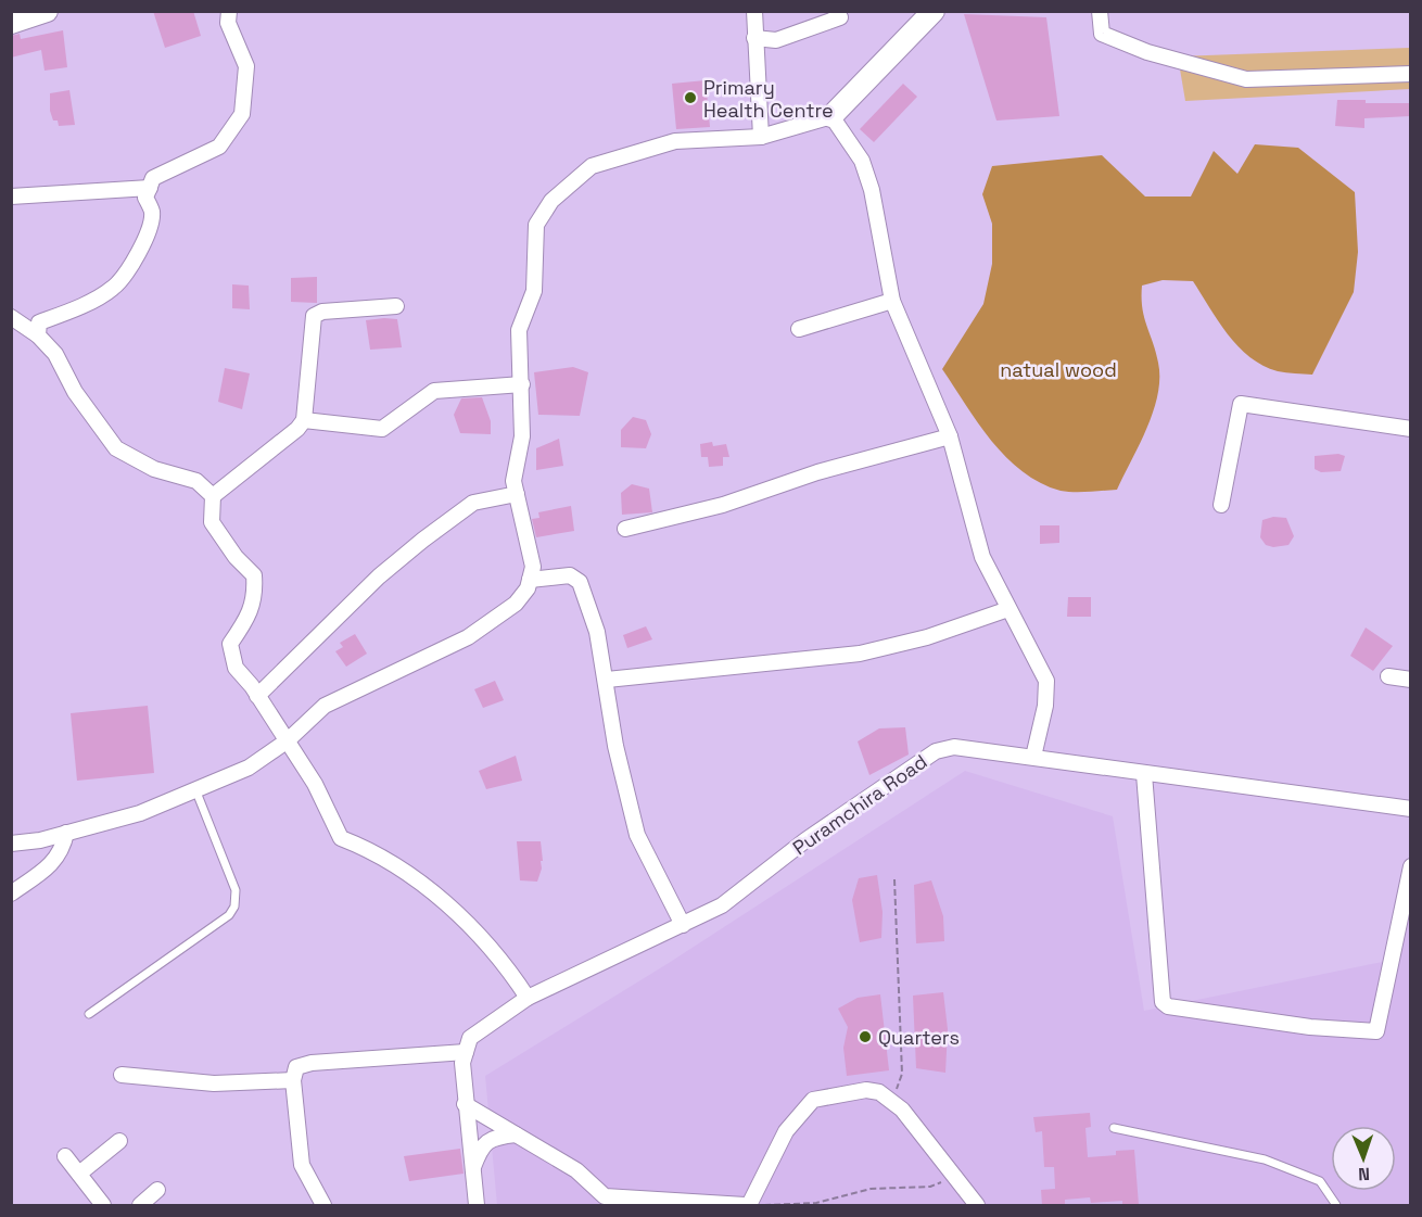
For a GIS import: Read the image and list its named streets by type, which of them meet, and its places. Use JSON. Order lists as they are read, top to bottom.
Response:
{
  "streets": {
    "street": ["Puramchira Road"]
  },
  "parks": ["natual wood"],
  "places": ["Primary Health Centre", "Quarters"],
  "north": "bottom"
}
